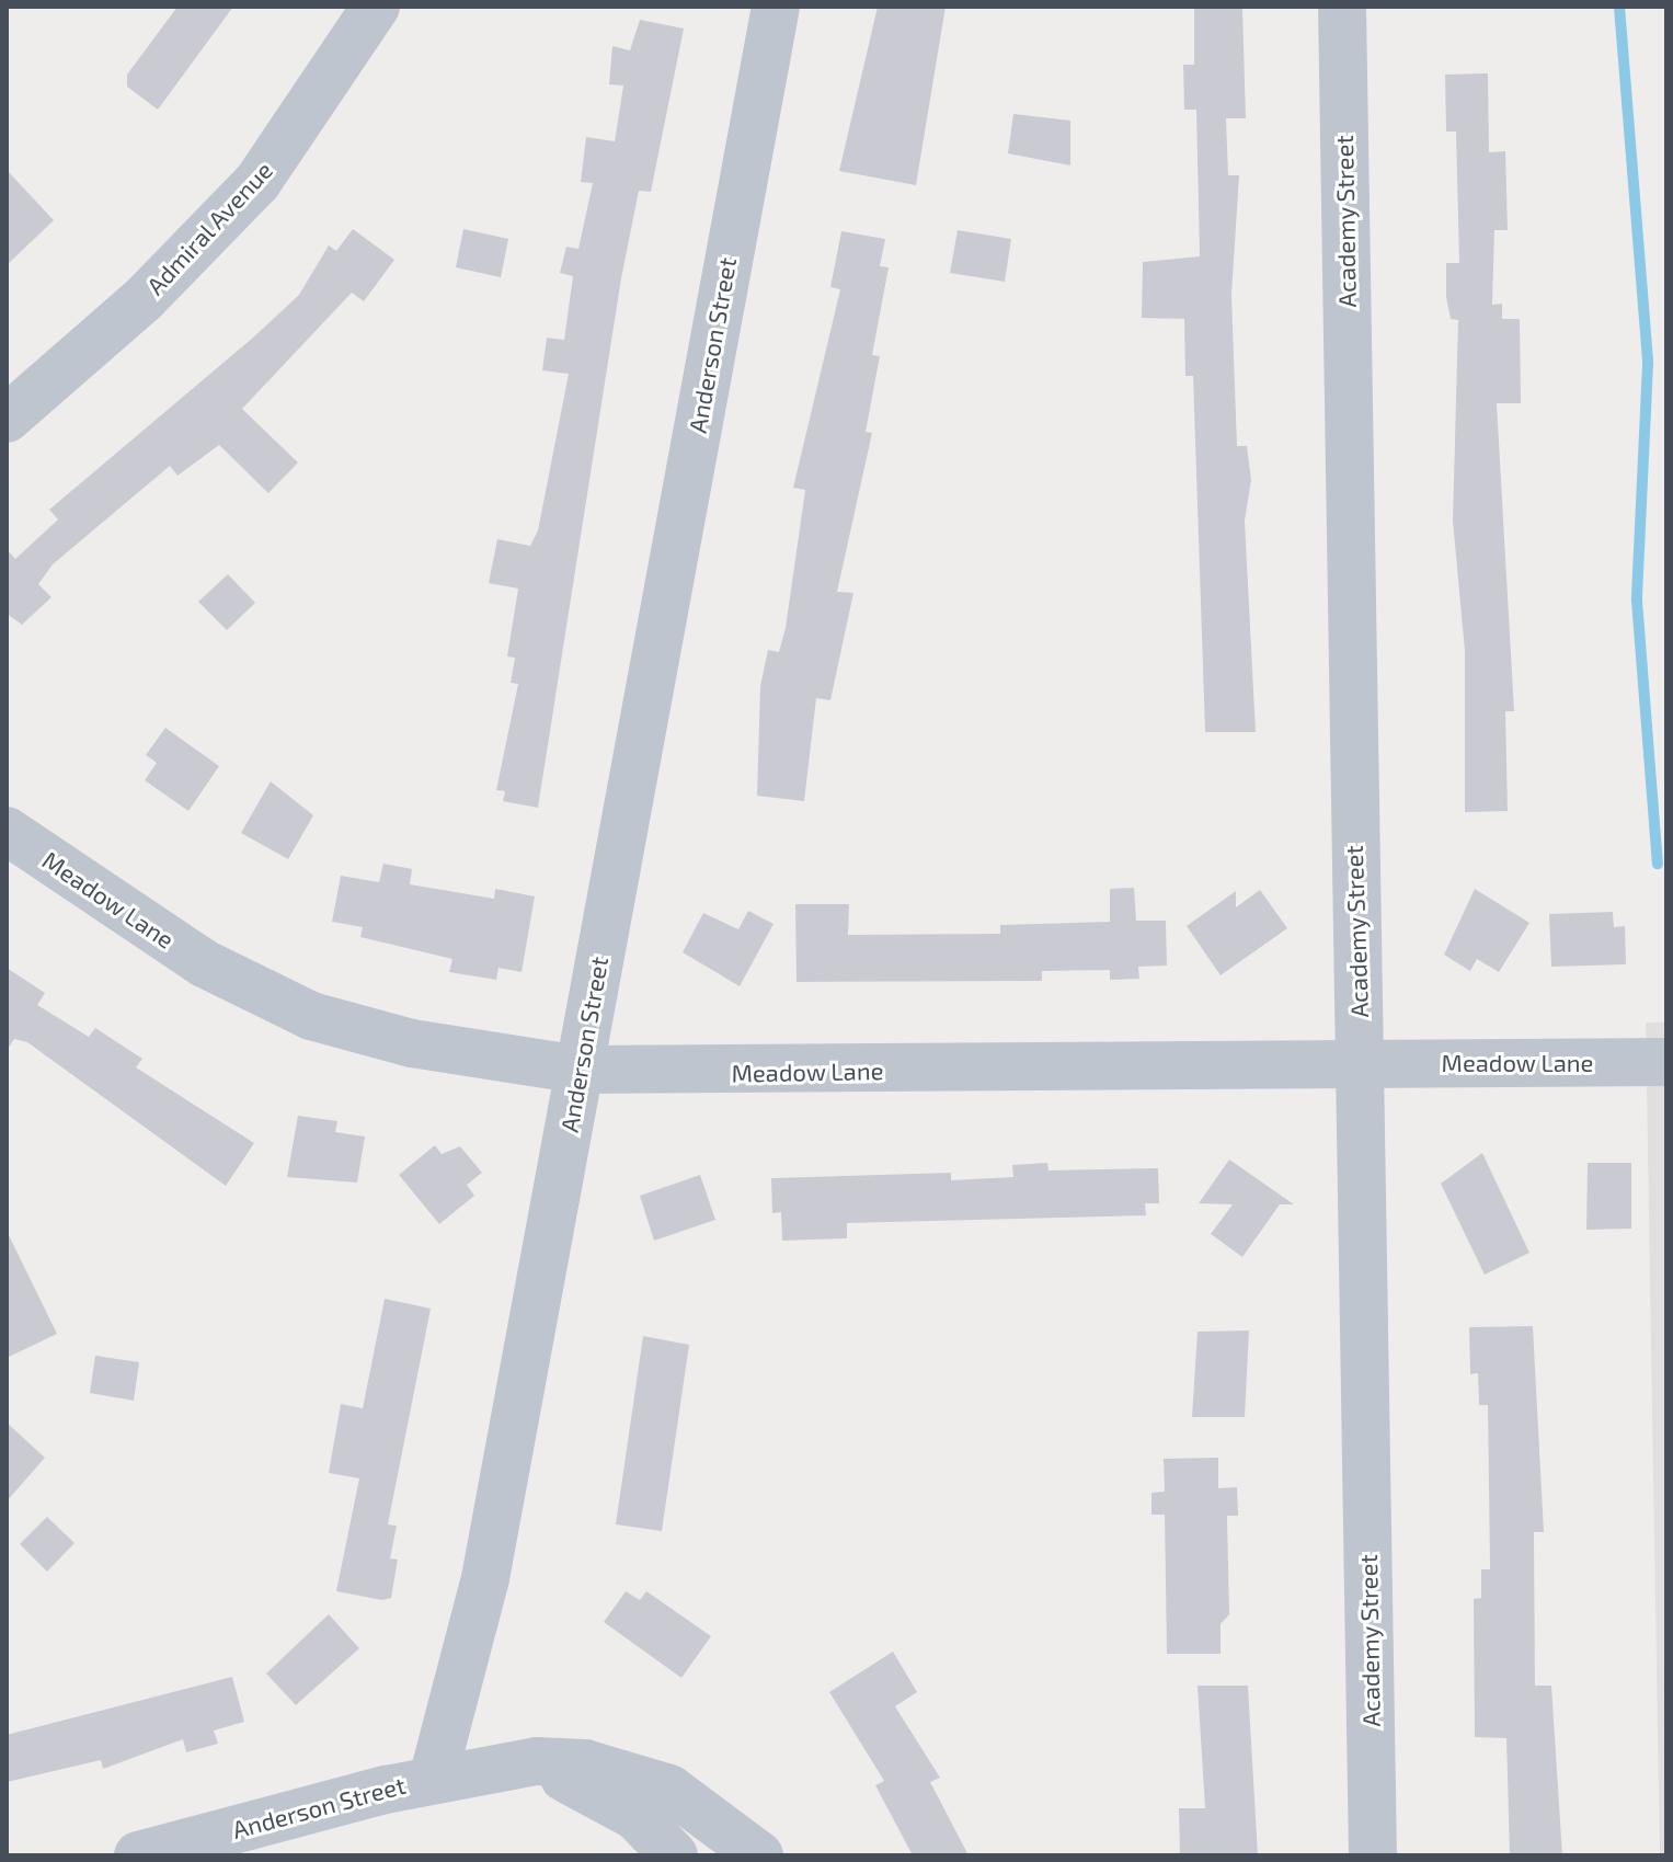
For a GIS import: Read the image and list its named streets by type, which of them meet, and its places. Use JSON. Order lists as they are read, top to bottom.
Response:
{
  "streets": {
    "street": [
      "Academy Street",
      "Admiral Avenue",
      "Anderson Street",
      "Meadow Lane"
    ]
  },
  "crossings": [
    ["Academy Street", "Meadow Lane"],
    ["Anderson Street", "Meadow Lane"]
  ]
}
